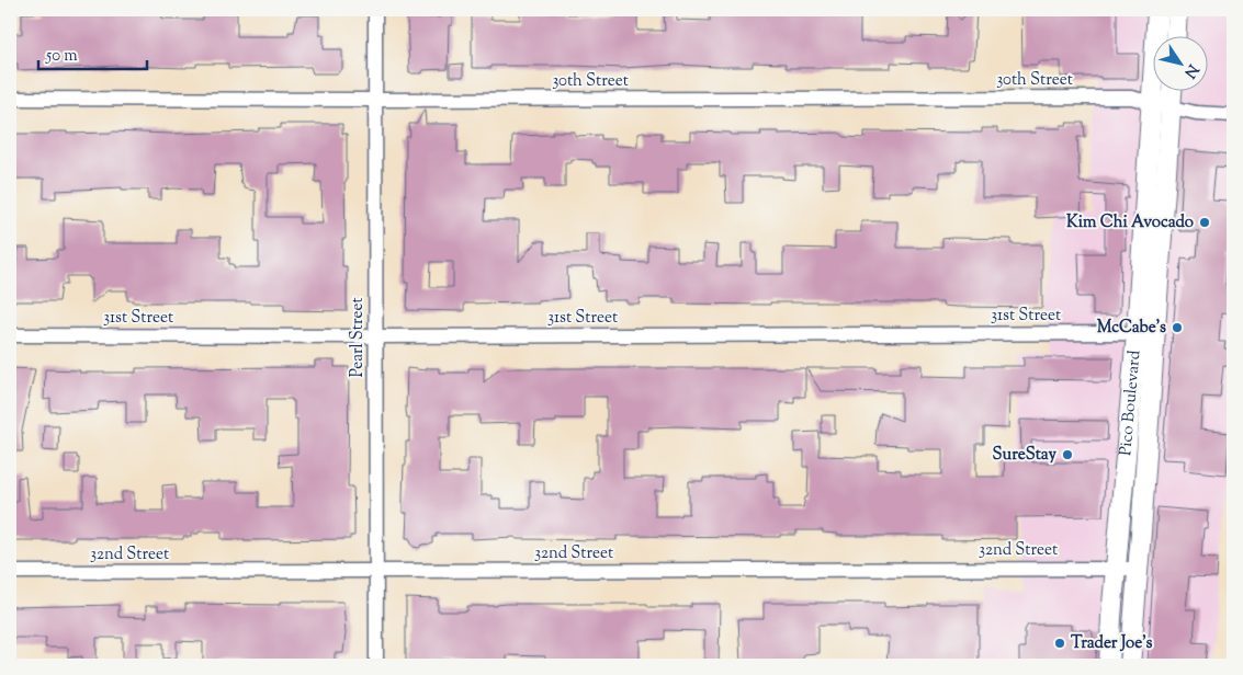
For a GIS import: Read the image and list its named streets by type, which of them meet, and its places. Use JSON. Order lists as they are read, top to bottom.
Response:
{
  "streets": {
    "main road": ["Pico Boulevard"],
    "street": [
      "30th Street",
      "31st Street",
      "Pearl Street",
      "32nd Street"
    ]
  },
  "crossings": [
    ["30th Street", "Pearl Street"],
    ["30th Street", "Pico Boulevard"],
    ["31st Street", "Pearl Street"],
    ["31st Street", "Pico Boulevard"],
    ["Pearl Street", "32nd Street"],
    ["Pico Boulevard", "32nd Street"]
  ],
  "places": [
    "Kim Chi Avocado",
    "McCabe's",
    "SureStay",
    "Trader Joe's"
  ],
  "scale_bar": "50 m",
  "north": "bottom right"
}
